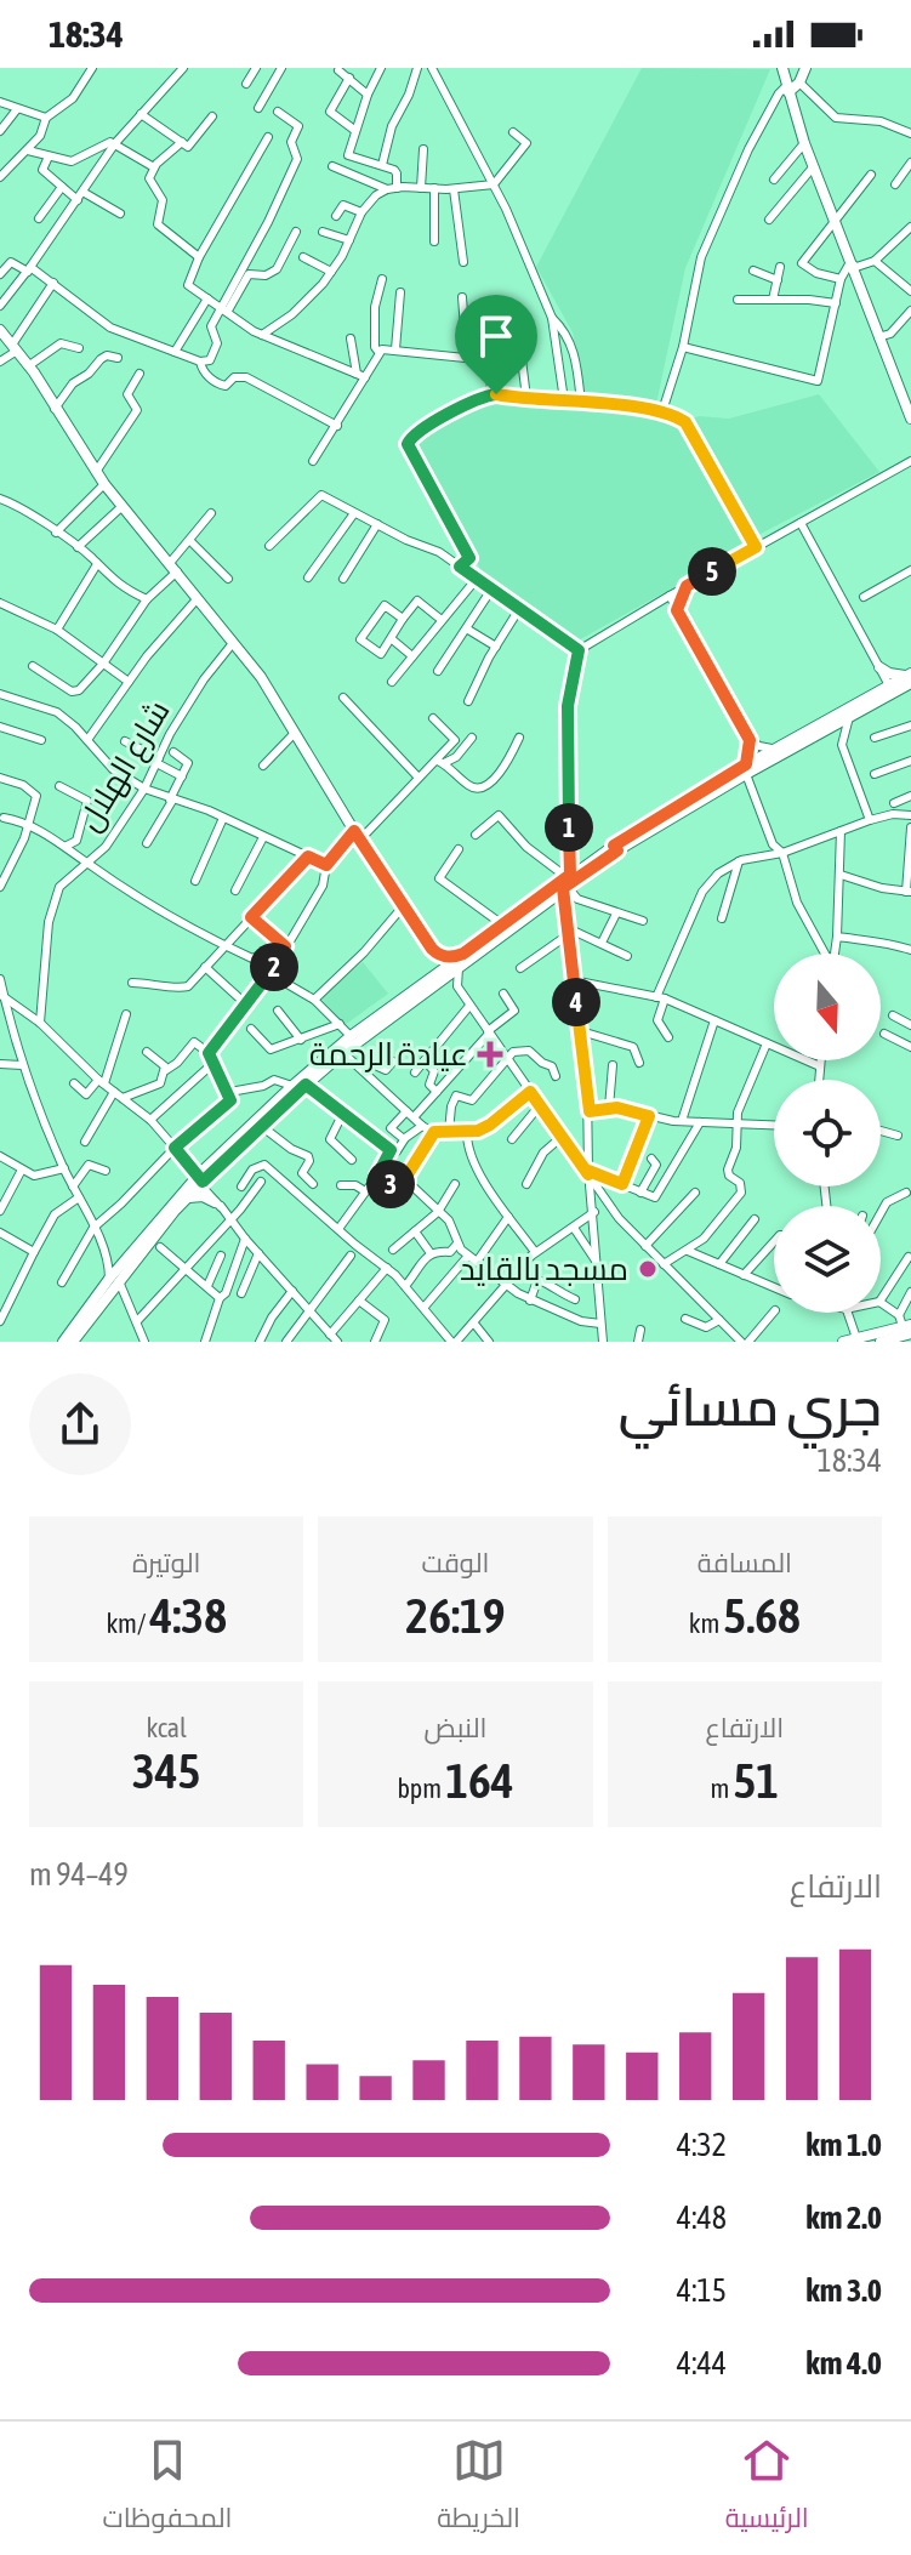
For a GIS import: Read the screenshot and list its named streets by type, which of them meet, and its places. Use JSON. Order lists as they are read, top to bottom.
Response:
{
  "streets": {
    "street": ["شارع الهلال"]
  },
  "places": {
    "health": ["عيادة الرحمة"],
    "other": ["مسجد بالقايد"]
  },
  "north": "bottom",
  "page": {
    "status": "18:34",
    "pins": [
      "5",
      "1",
      "2",
      "4",
      "3"
    ],
    "heading": ["جري مسائي", "18:34"],
    "stats": [
      ["المسافة", "5.68 km"],
      ["الوقت", "26:19"],
      ["الوتيرة", "4:38 /km"],
      ["الارتفاع", "51 m"],
      ["النبض", "164 bpm"],
      ["kcal", "345"]
    ],
    "chart": ["الارتفاع", "49–94 m"],
    "list": [
      {
        "name": "1.0 km",
        "note": "4:32"
      },
      {
        "name": "2.0 km",
        "note": "4:48"
      },
      {
        "name": "3.0 km",
        "note": "4:15"
      },
      {
        "name": "4.0 km",
        "note": "4:44"
      }
    ],
    "tabs": ["الرئيسية", "الخريطة", "المحفوظات"]
  }
}
